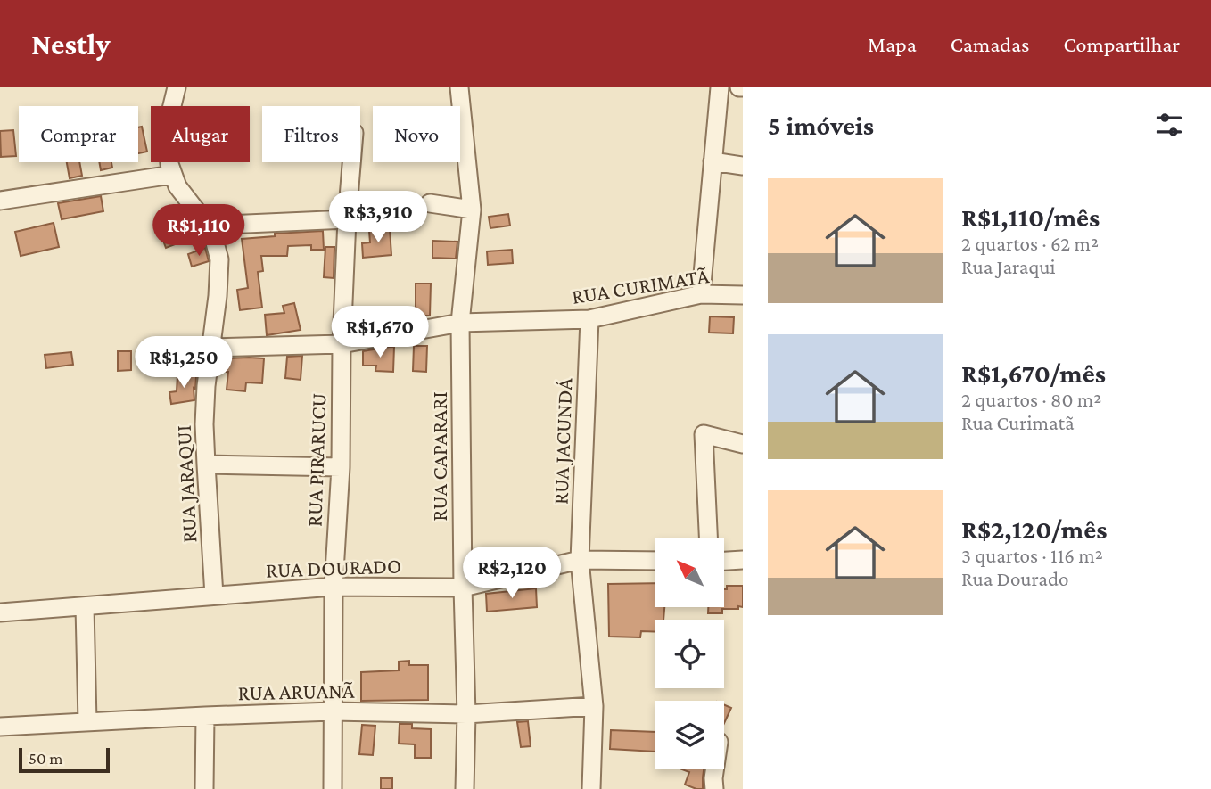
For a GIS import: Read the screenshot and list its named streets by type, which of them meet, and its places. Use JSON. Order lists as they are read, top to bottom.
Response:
{
  "streets": {
    "street": [
      "RUA CURIMATÃ",
      "RUA JACUNDÁ",
      "RUA CAPARARI",
      "RUA PIRARUCU",
      "RUA JARAQUI",
      "RUA DOURADO",
      "RUA ARUANÃ"
    ]
  },
  "crossings": [
    ["RUA CURIMATÃ", "RUA JACUNDÁ"],
    ["RUA CURIMATÃ", "RUA CAPARARI"],
    ["RUA CURIMATÃ", "RUA PIRARUCU"],
    ["RUA CURIMATÃ", "RUA JARAQUI"],
    ["RUA JACUNDÁ", "RUA DOURADO"],
    ["RUA JACUNDÁ", "RUA ARUANÃ"],
    ["RUA CAPARARI", "RUA DOURADO"],
    ["RUA CAPARARI", "RUA ARUANÃ"],
    ["RUA PIRARUCU", "RUA DOURADO"],
    ["RUA PIRARUCU", "RUA ARUANÃ"],
    ["RUA JARAQUI", "RUA DOURADO"]
  ],
  "scale_bar": "50 m",
  "north": "top left",
  "page": {
    "header": "Nestly",
    "nav": ["Mapa", "Camadas", "Compartilhar"],
    "heading": "5 imóveis",
    "chip": [
      "Comprar",
      "Alugar",
      "Filtros",
      "Novo"
    ],
    "list": [
      {
        "name": "R$1,110/mês",
        "note": "2 quartos · 62 m² · Rua Jaraqui"
      },
      {
        "name": "R$1,670/mês",
        "note": "2 quartos · 80 m² · Rua Curimatã"
      },
      {
        "name": "R$2,120/mês",
        "note": "3 quartos · 116 m² · Rua Dourado"
      }
    ],
    "price": [
      "R$3,910",
      "R$1,110",
      "R$1,670",
      "R$1,250",
      "R$2,120"
    ],
    "scale": "50 m"
  }
}
